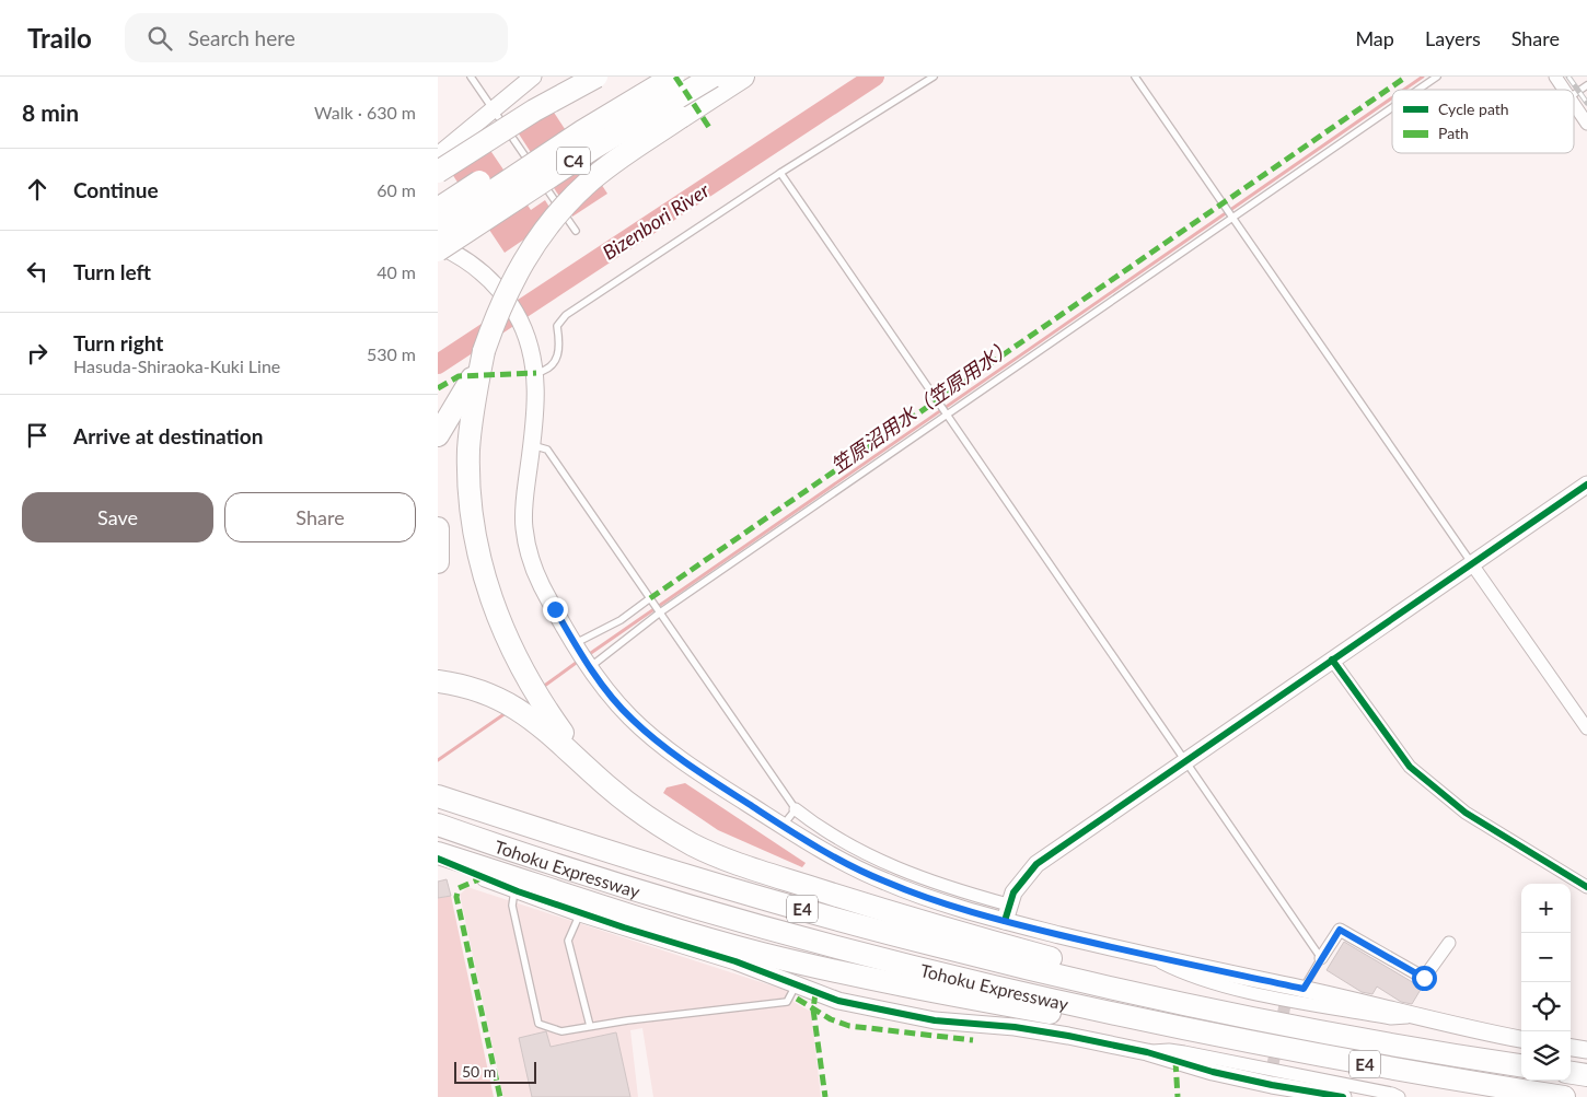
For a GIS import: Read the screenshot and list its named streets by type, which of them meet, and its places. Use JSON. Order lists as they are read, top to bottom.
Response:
{
  "streets": {
    "highway": ["C4", "Tohoku Expressway", "E4"]
  },
  "water": ["Bizenbori River", "笠原沼用水（笠原用水）"],
  "legend": ["Cycle path", "Path"],
  "scale_bar": "50 m",
  "page": {
    "header": "Trailo",
    "search": "Search here",
    "nav": ["Map", "Layers", "Share"],
    "heading": ["8 min", "Walk · 630 m"],
    "list": [
      ["Continue", "60 m"],
      ["Turn left", "40 m"],
      ["Turn right", "Hasuda-Shiraoka-Kuki Line", "530 m"],
      "Arrive at destination"
    ],
    "buttons": ["Save", "Share"],
    "map_buttons": ["+", "−"],
    "scale": "50 m"
  }
}
